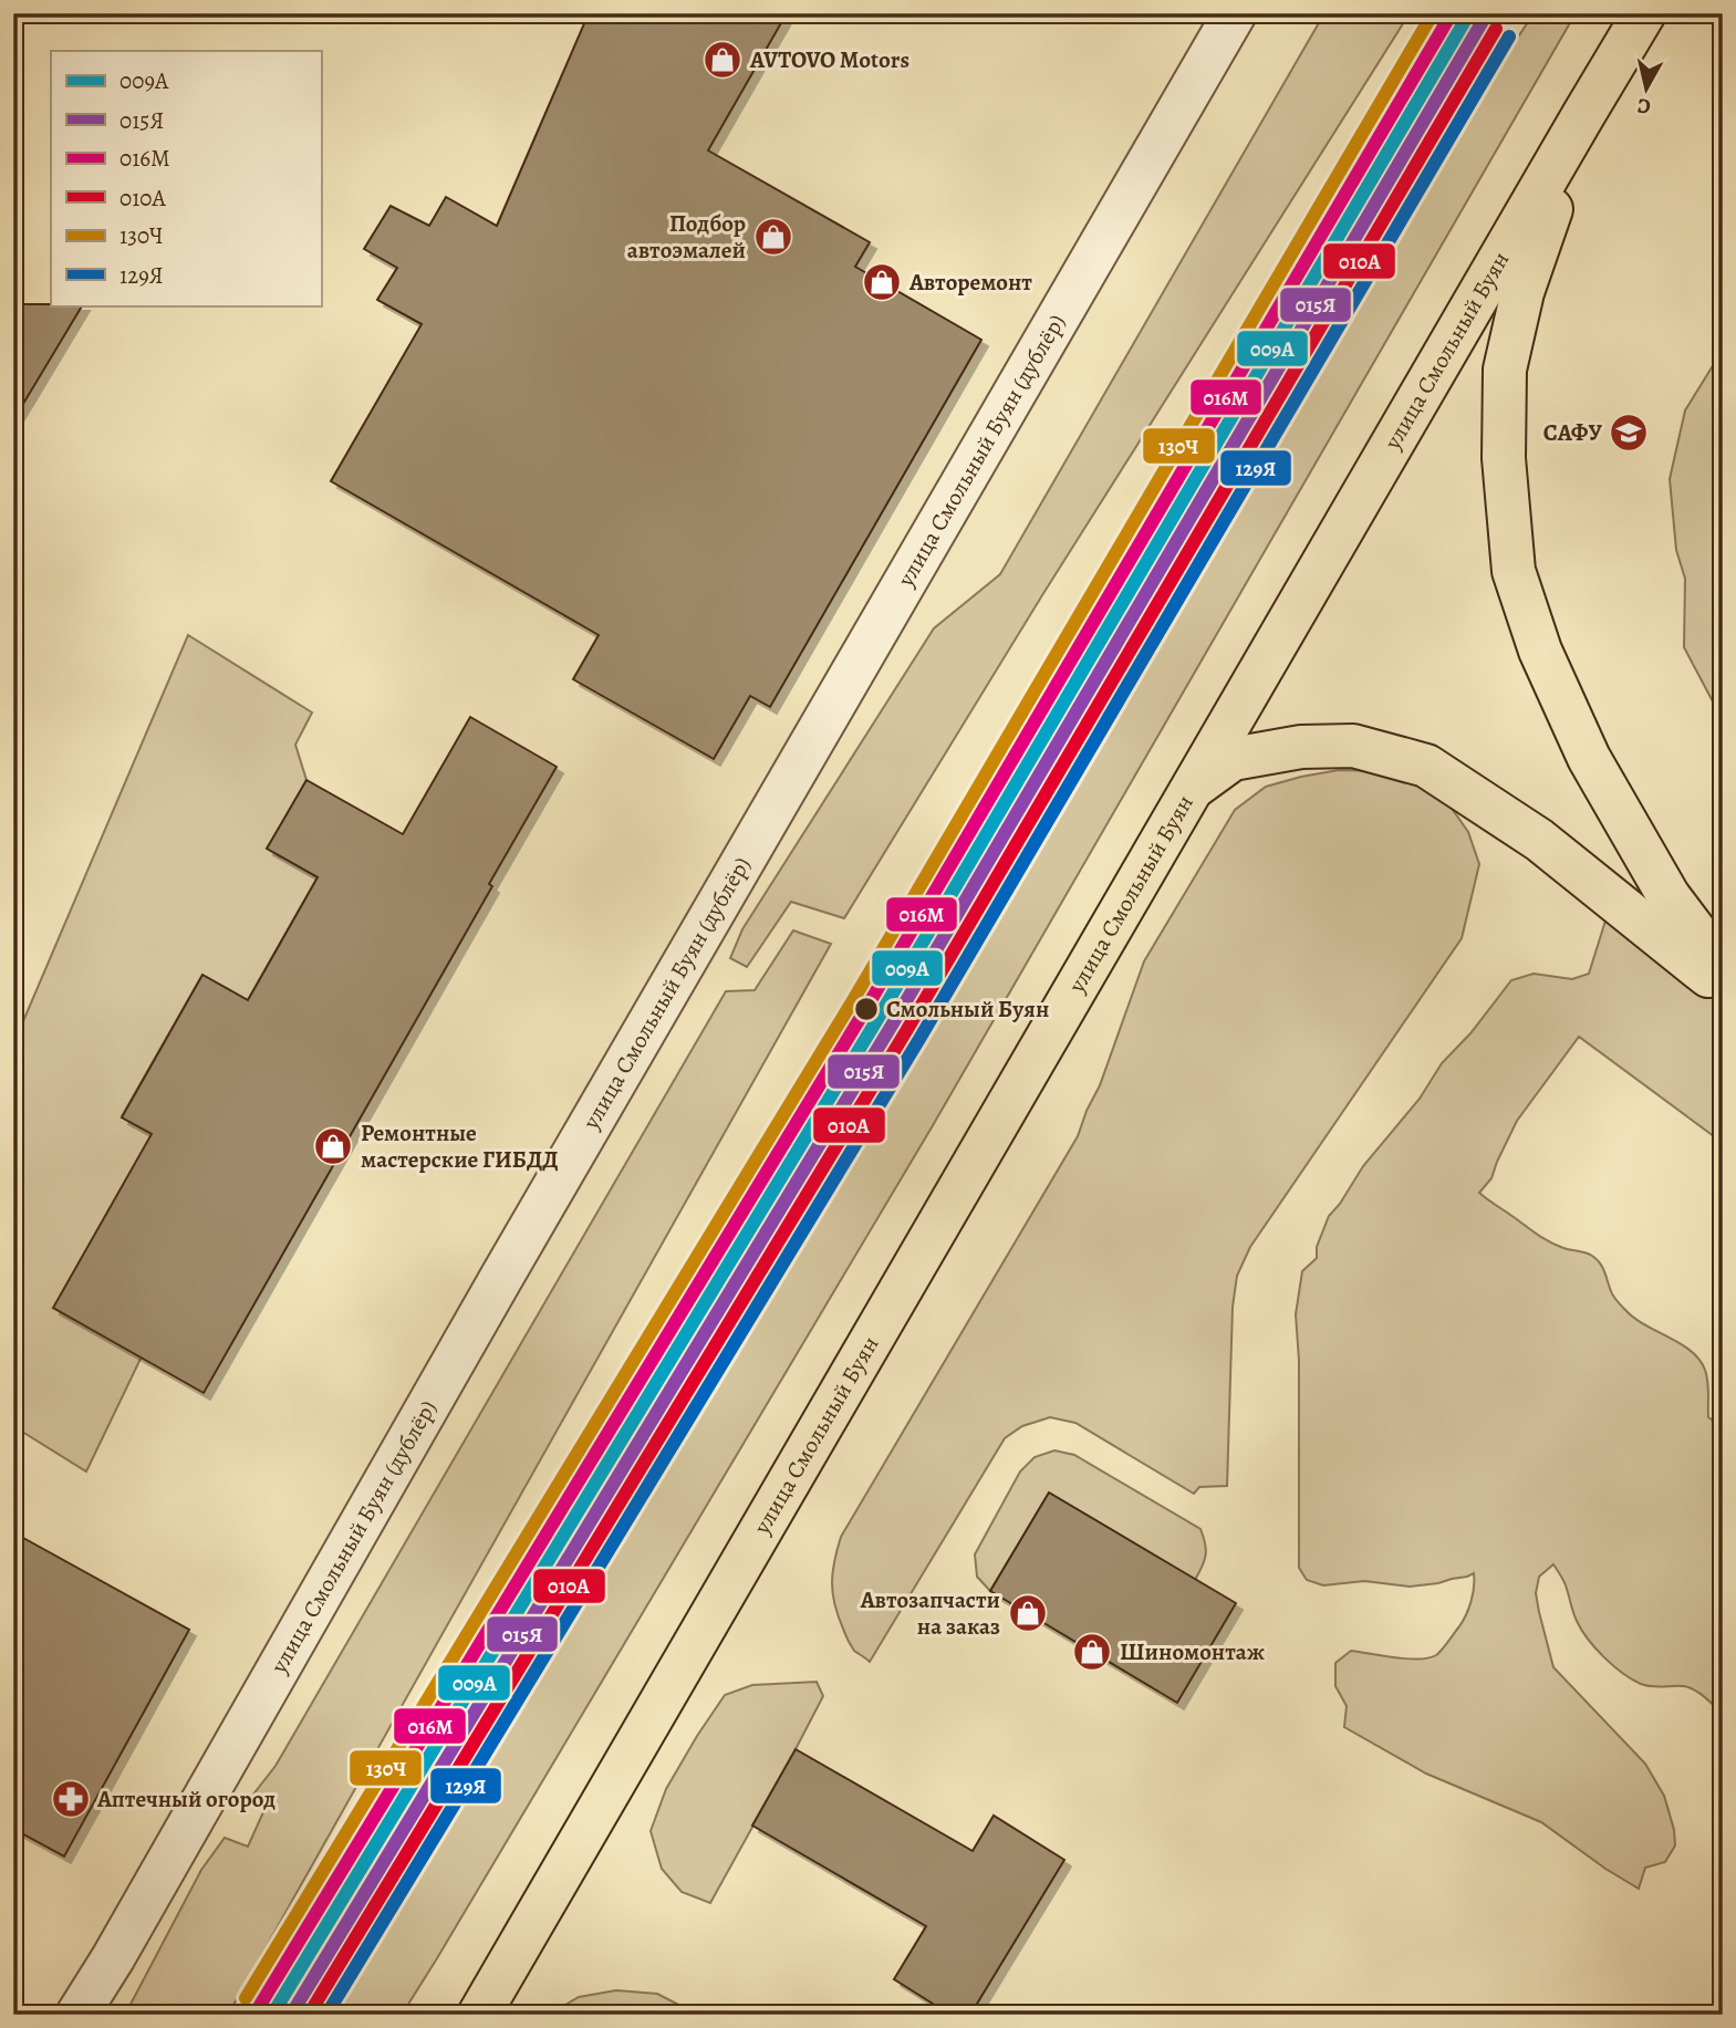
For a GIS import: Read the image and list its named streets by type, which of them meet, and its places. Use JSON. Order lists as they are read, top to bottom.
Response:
{
  "streets": {
    "main road": ["улица Смольный Буян"],
    "street": ["улица Смольный Буян (дублёр)"]
  },
  "places": {
    "shop": [
      "AVTOVO Motors",
      "Подбор автоэмалей",
      "Авторемонт",
      "Ремонтные мастерские ГИБДД",
      "Автозапчасти на заказ",
      "Шиномонтаж"
    ],
    "school or university": ["САФУ"],
    "other": ["Смольный Буян"],
    "pharmacy": ["Аптечный огород"]
  },
  "lines": [
    "transit line 009А",
    "transit line 016М",
    "transit line 130Ч",
    "transit line 015Я",
    "transit line 010А",
    "transit line 129Я"
  ],
  "legend": [
    "009А",
    "015Я",
    "016М",
    "010А",
    "130Ч",
    "129Я"
  ],
  "north": "bottom"
}
